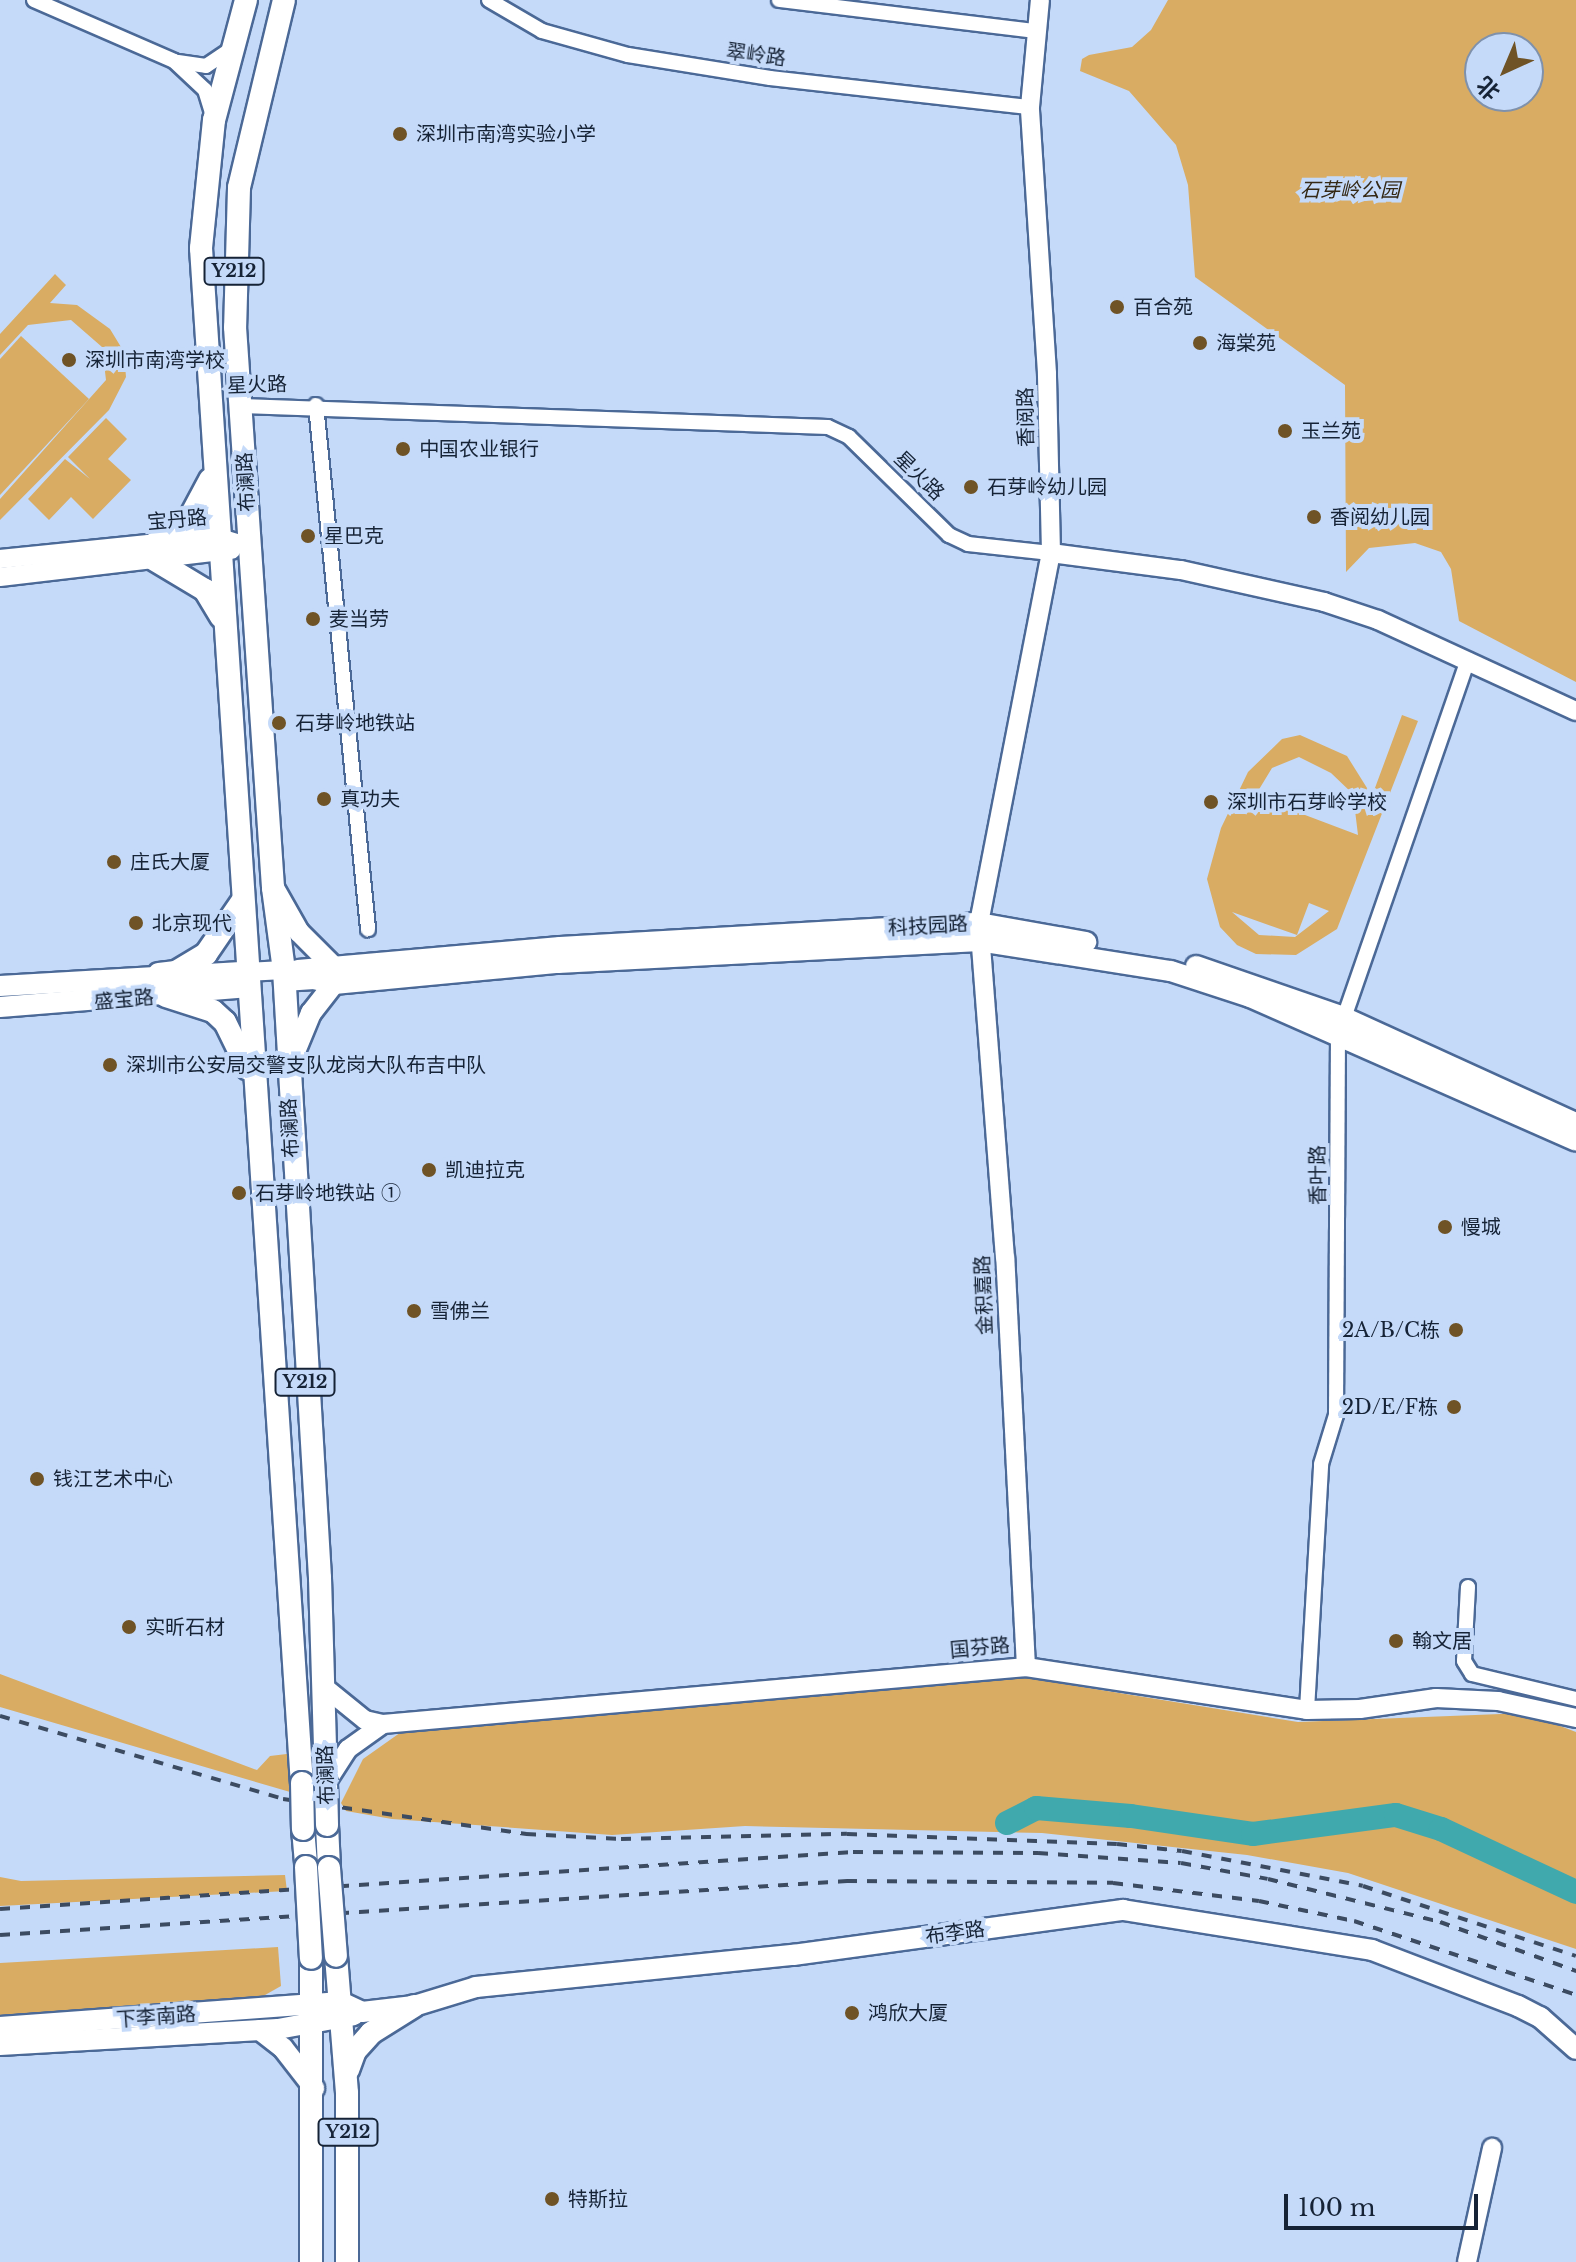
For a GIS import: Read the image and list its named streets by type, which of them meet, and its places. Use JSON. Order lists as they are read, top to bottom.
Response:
{
  "streets": {
    "main road": [
      "Y212",
      "布澜路",
      "科技园路",
      "盛宝路",
      "布李路",
      "下李南路"
    ],
    "street": [
      "翠岭路",
      "星火路",
      "香阅路",
      "宝丹路",
      "香叶路",
      "金积嘉路",
      "国芬路"
    ]
  },
  "crossings": [
    ["翠岭路", "香阅路"],
    ["星火路", "香阅路"],
    ["星火路", "布澜路"],
    ["星火路", "香叶路"],
    ["香阅路", "科技园路"],
    ["香阅路", "金积嘉路"],
    ["布澜路", "宝丹路"],
    ["布澜路", "科技园路"],
    ["布澜路", "盛宝路"],
    ["布澜路", "布李路"],
    ["布澜路", "下李南路"],
    ["科技园路", "盛宝路"],
    ["科技园路", "香叶路"],
    ["科技园路", "金积嘉路"],
    ["香叶路", "国芬路"],
    ["金积嘉路", "国芬路"],
    ["布李路", "下李南路"]
  ],
  "parks": ["石芽岭公园"],
  "places": [
    "深圳市南湾实验小学",
    "百合苑",
    "海棠苑",
    "深圳市南湾学校",
    "玉兰苑",
    "中国农业银行",
    "石芽岭幼儿园",
    "香阅幼儿园",
    "星巴克",
    "麦当劳",
    "石芽岭地铁站",
    "真功夫",
    "深圳市石芽岭学校",
    "庄氏大厦",
    "北京现代",
    "深圳市公安局交警支队龙岗大队布吉中队",
    "凯迪拉克",
    "石芽岭地铁站 ①",
    "慢城",
    "雪佛兰",
    "2A/B/C栋",
    "2D/E/F栋",
    "钱江艺术中心",
    "实昕石材",
    "翰文居",
    "鸿欣大厦",
    "特斯拉"
  ],
  "scale_bar": "100 m",
  "north": "bottom left"
}
